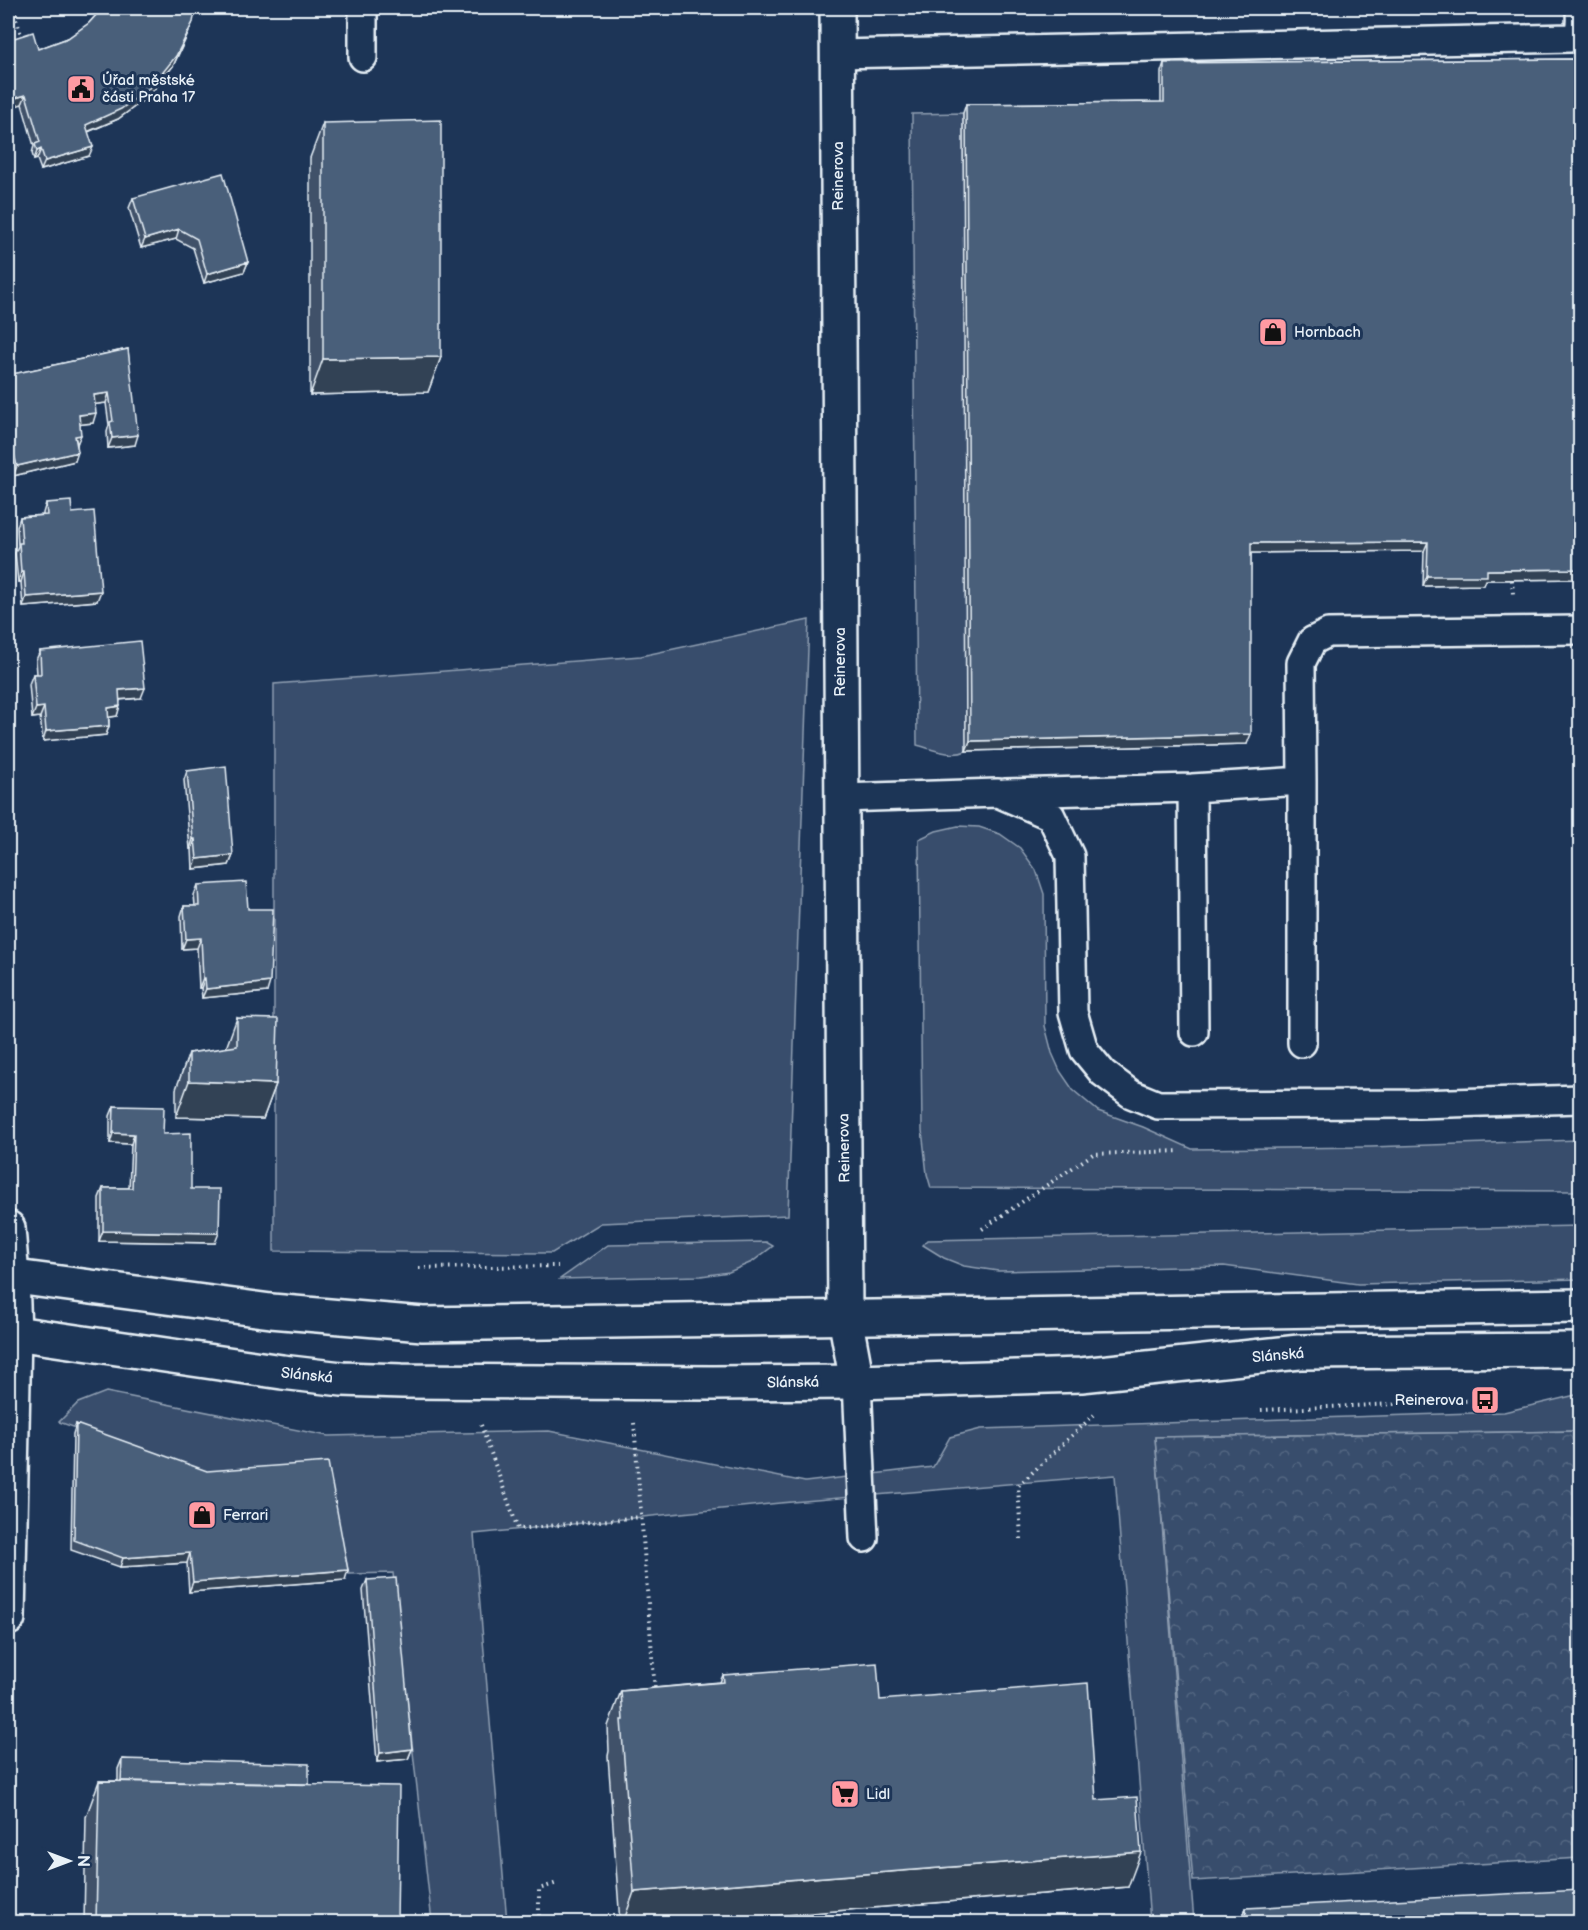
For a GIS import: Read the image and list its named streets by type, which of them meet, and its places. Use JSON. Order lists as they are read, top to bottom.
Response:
{
  "streets": {
    "main road": ["Reinerova", "Slánská"]
  },
  "crossings": [
    ["Reinerova", "Slánská"]
  ],
  "places": {
    "public building": ["Úřad městské části Praha 17"],
    "shop": ["Hornbach", "Ferrari"],
    "bus stop": ["Reinerova"],
    "supermarket": ["Lidl"]
  },
  "north": "right"
}
